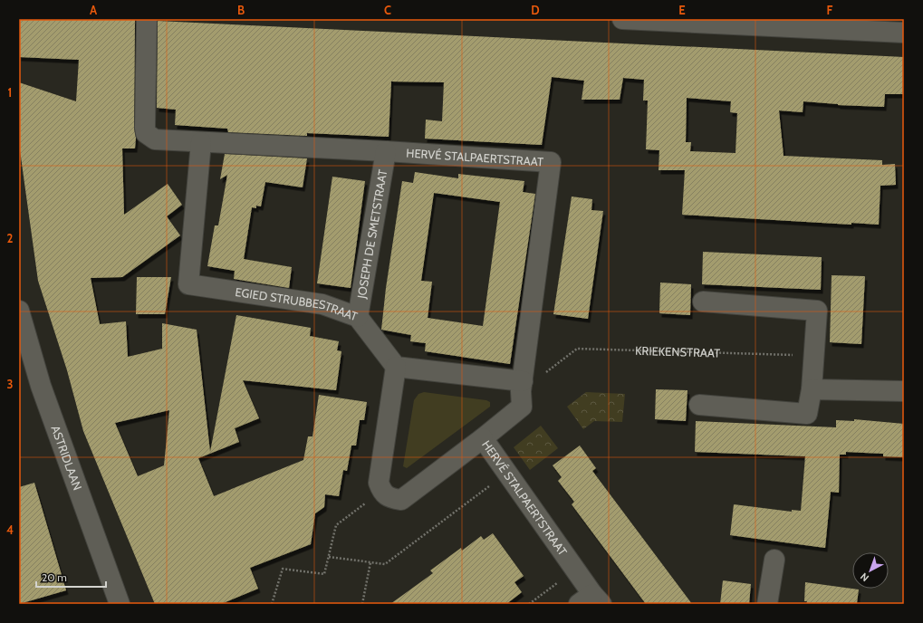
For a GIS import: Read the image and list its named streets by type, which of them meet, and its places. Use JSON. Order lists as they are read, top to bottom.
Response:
{
  "streets": {
    "street": [
      "HERVÉ STALPAERTSTRAAT",
      "JOSEPH DE SMETSTRAAT",
      "EGIED STRUBBESTRAAT",
      "ASTRIDLAAN"
    ],
    "path": ["KRIEKENSTRAAT"]
  },
  "crossings": [
    ["HERVÉ STALPAERTSTRAAT", "JOSEPH DE SMETSTRAAT"],
    ["HERVÉ STALPAERTSTRAAT", "EGIED STRUBBESTRAAT"],
    ["JOSEPH DE SMETSTRAAT", "EGIED STRUBBESTRAAT"]
  ],
  "scale_bar": "20 m",
  "north": "bottom left",
  "grid": {
    "columns": [
      "A",
      "B",
      "C",
      "D",
      "E",
      "F"
    ],
    "rows": [
      "1",
      "2",
      "3",
      "4"
    ]
  }
}
